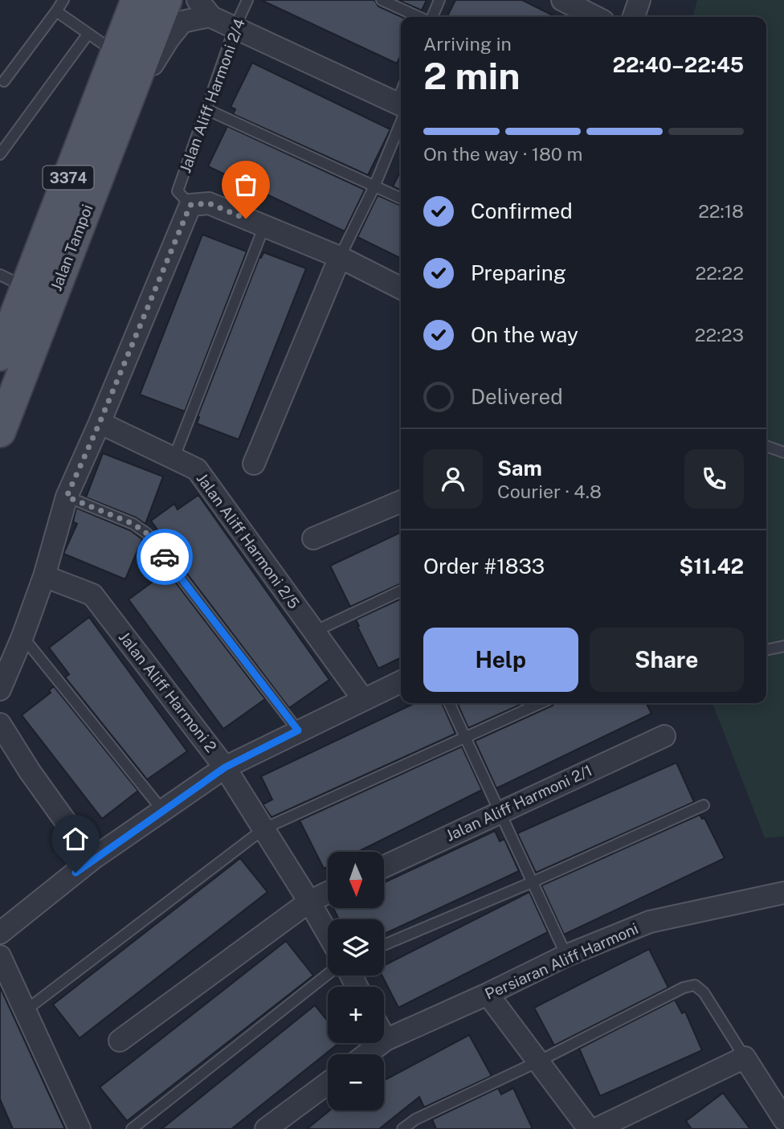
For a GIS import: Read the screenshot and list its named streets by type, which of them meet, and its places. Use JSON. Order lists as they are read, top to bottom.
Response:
{
  "streets": {
    "main road": ["3374", "Jalan Tampoi"],
    "street": [
      "Jalan Aliff Harmoni 2/5",
      "Jalan Aliff Harmoni 2",
      "Jalan Aliff Harmoni 2/1",
      "Persiaran Aliff Harmoni"
    ],
    "lane": ["Jalan Aliff Harmoni 2/4"]
  },
  "north": "bottom",
  "page": {
    "heading": ["2 min", "Arriving in", "22:40–22:45"],
    "panel": [
      "Sam",
      "Courier · 4.8",
      "Order #1833",
      "$11.42"
    ],
    "bar": "On the way · 180 m",
    "list": [
      ["Confirmed", "22:18"],
      ["Preparing", "22:22"],
      ["On the way", "22:23"],
      "Delivered"
    ],
    "buttons": ["Help", "Share"],
    "map_buttons": ["+", "−"]
  }
}
